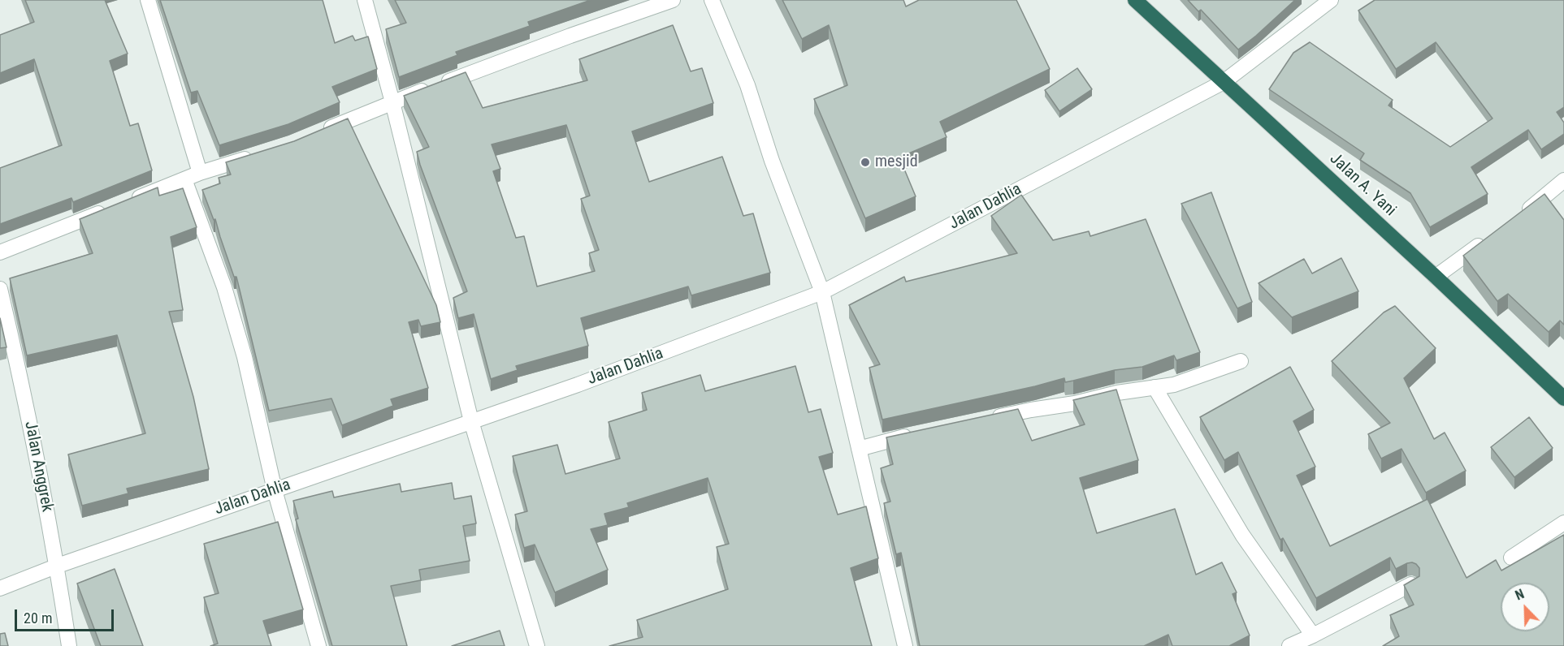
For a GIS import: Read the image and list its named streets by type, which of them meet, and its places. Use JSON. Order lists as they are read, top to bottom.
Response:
{
  "streets": {
    "highway": ["Jalan A. Yani"],
    "street": ["Jalan Dahlia", "Jalan Anggrek"]
  },
  "crossings": [
    ["Jalan A. Yani", "Jalan Dahlia"],
    ["Jalan Dahlia", "Jalan Anggrek"]
  ],
  "places": ["mesjid"],
  "scale_bar": "20 m",
  "north": "top left"
}
